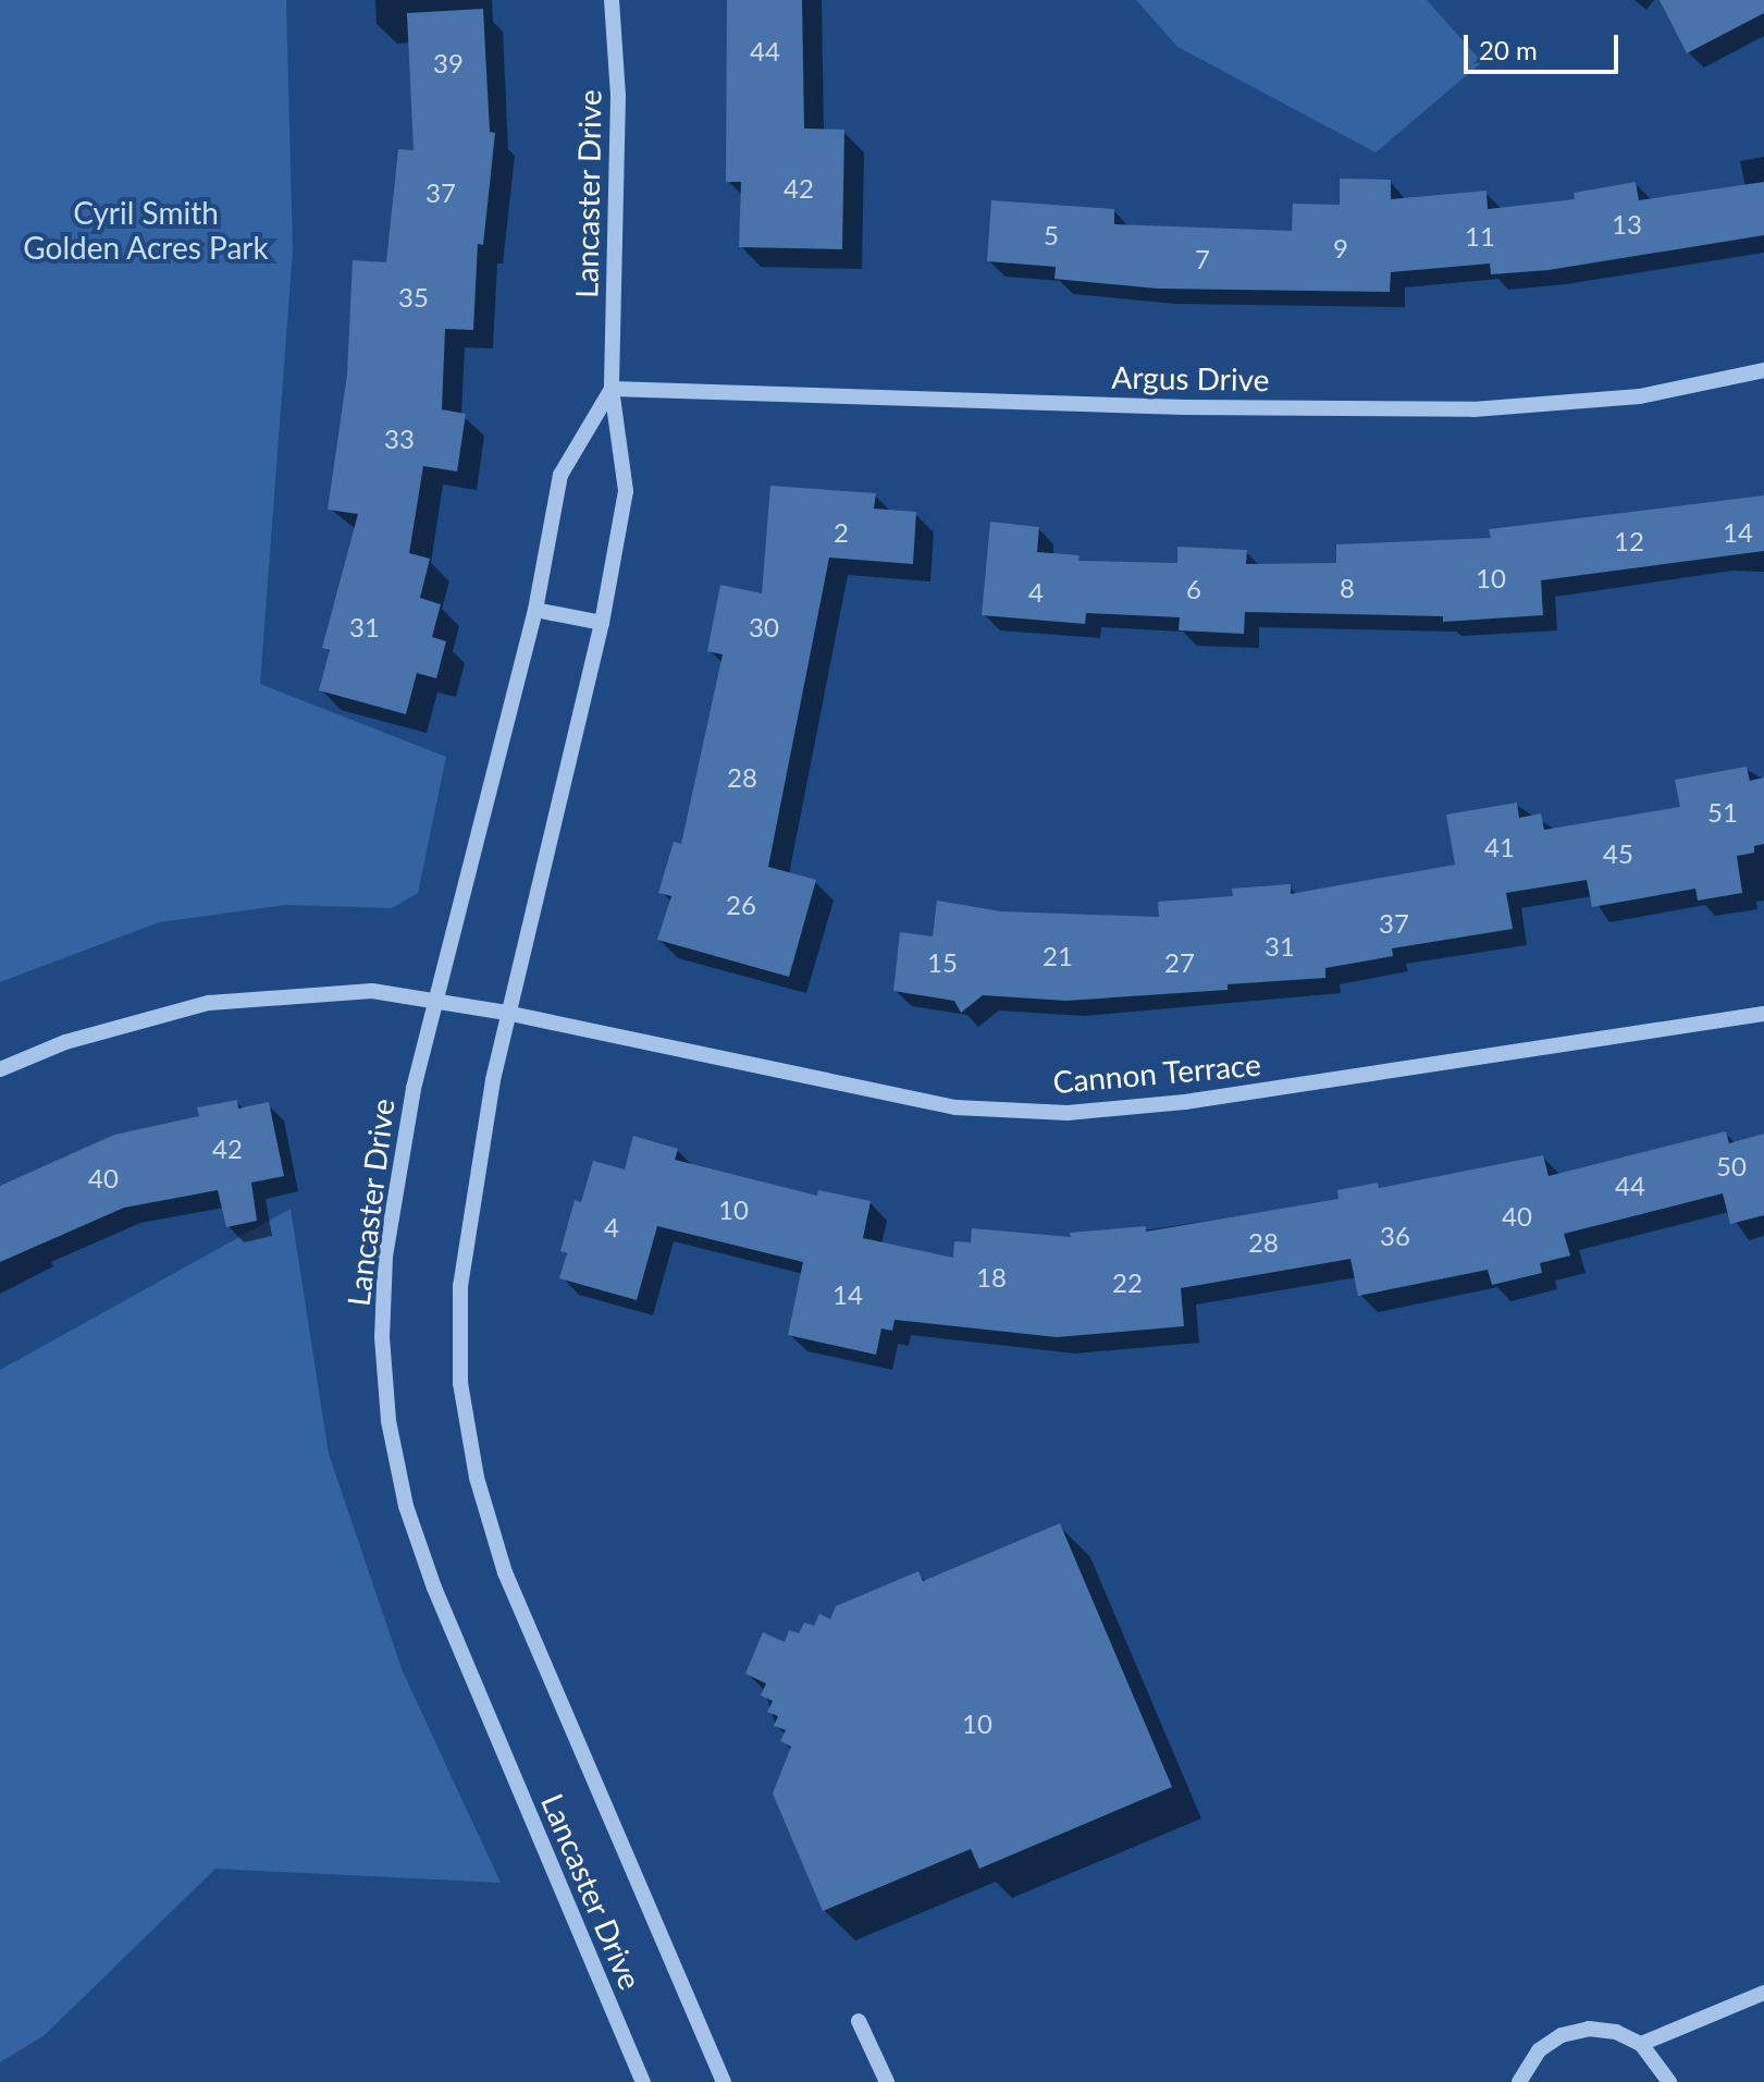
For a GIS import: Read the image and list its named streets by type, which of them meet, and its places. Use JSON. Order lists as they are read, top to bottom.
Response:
{
  "streets": {
    "street": ["Lancaster Drive", "Argus Drive", "Cannon Terrace"]
  },
  "crossings": [
    ["Lancaster Drive", "Argus Drive"],
    ["Lancaster Drive", "Cannon Terrace"]
  ],
  "parks": ["Cyril Smith Golden Acres Park"],
  "house_numbers": [
    "44",
    "39",
    "42",
    "37",
    "13",
    "5",
    "11",
    "9",
    "7",
    "35",
    "33",
    "2",
    "14",
    "12",
    "10",
    "8",
    "6",
    "4",
    "31",
    "30",
    "28",
    "51",
    "41",
    "45",
    "26",
    "37",
    "31",
    "21",
    "15",
    "27",
    "42",
    "50",
    "40",
    "44",
    "10",
    "40",
    "4",
    "36",
    "28",
    "18",
    "22",
    "14",
    "10"
  ],
  "scale_bar": "20 m"
}
